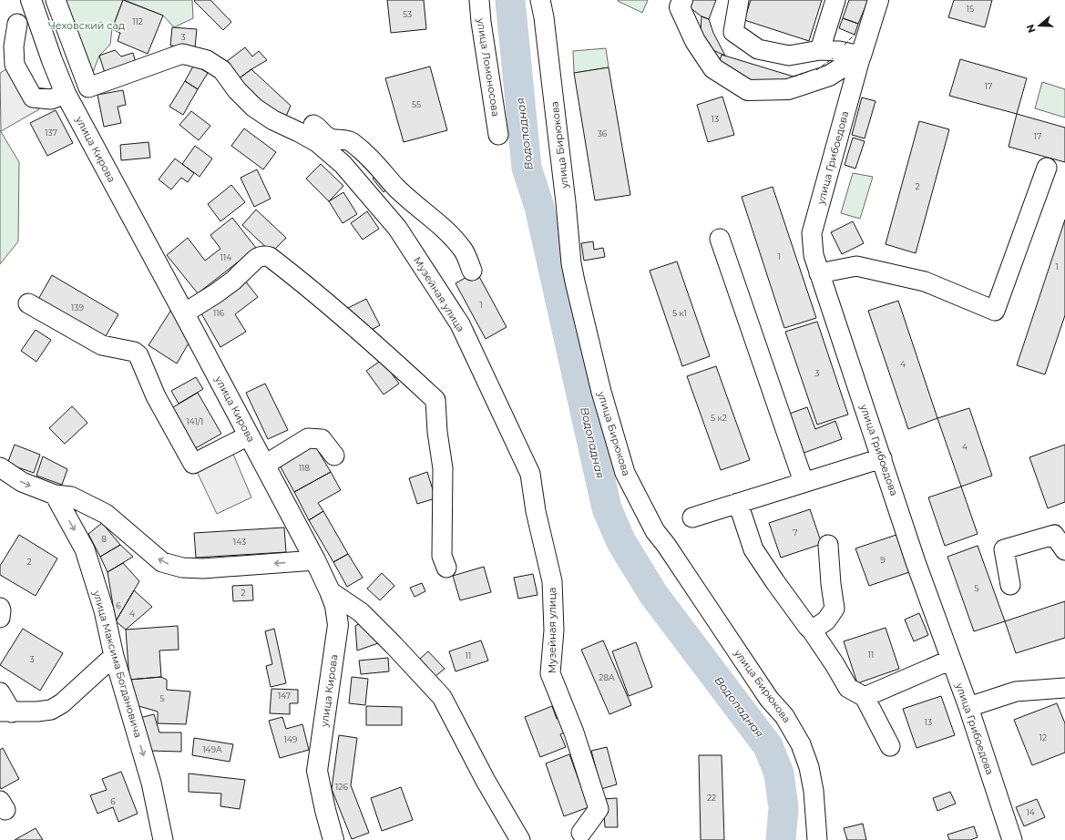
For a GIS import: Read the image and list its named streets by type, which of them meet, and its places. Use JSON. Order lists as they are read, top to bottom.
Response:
{
  "streets": {
    "main road": ["улица Кирова"],
    "street": [
      "улица Ломоносова",
      "улица Бирюкова",
      "улица Грибоедова",
      "Музейная улица",
      "улица Максима Богдановича"
    ]
  },
  "one_way": ["улица Максима Богдановича"],
  "water": ["Водопадная"],
  "parks": ["Чеховский сад"],
  "house_numbers": [
    "15",
    "53",
    "112",
    "3",
    "17",
    "55",
    "13",
    "137",
    "36",
    "17",
    "2",
    "1",
    "114",
    "1",
    "1",
    "139",
    "116",
    "5 к1",
    "4",
    "3",
    "5 к2",
    "141/1",
    "4",
    "118",
    "7",
    "8",
    "143",
    "9",
    "2",
    "5",
    "2",
    "6",
    "4",
    "11",
    "11",
    "3",
    "28А",
    "147",
    "5",
    "13",
    "12",
    "149",
    "149А",
    "126",
    "22",
    "6",
    "14"
  ],
  "north": "left"
}
